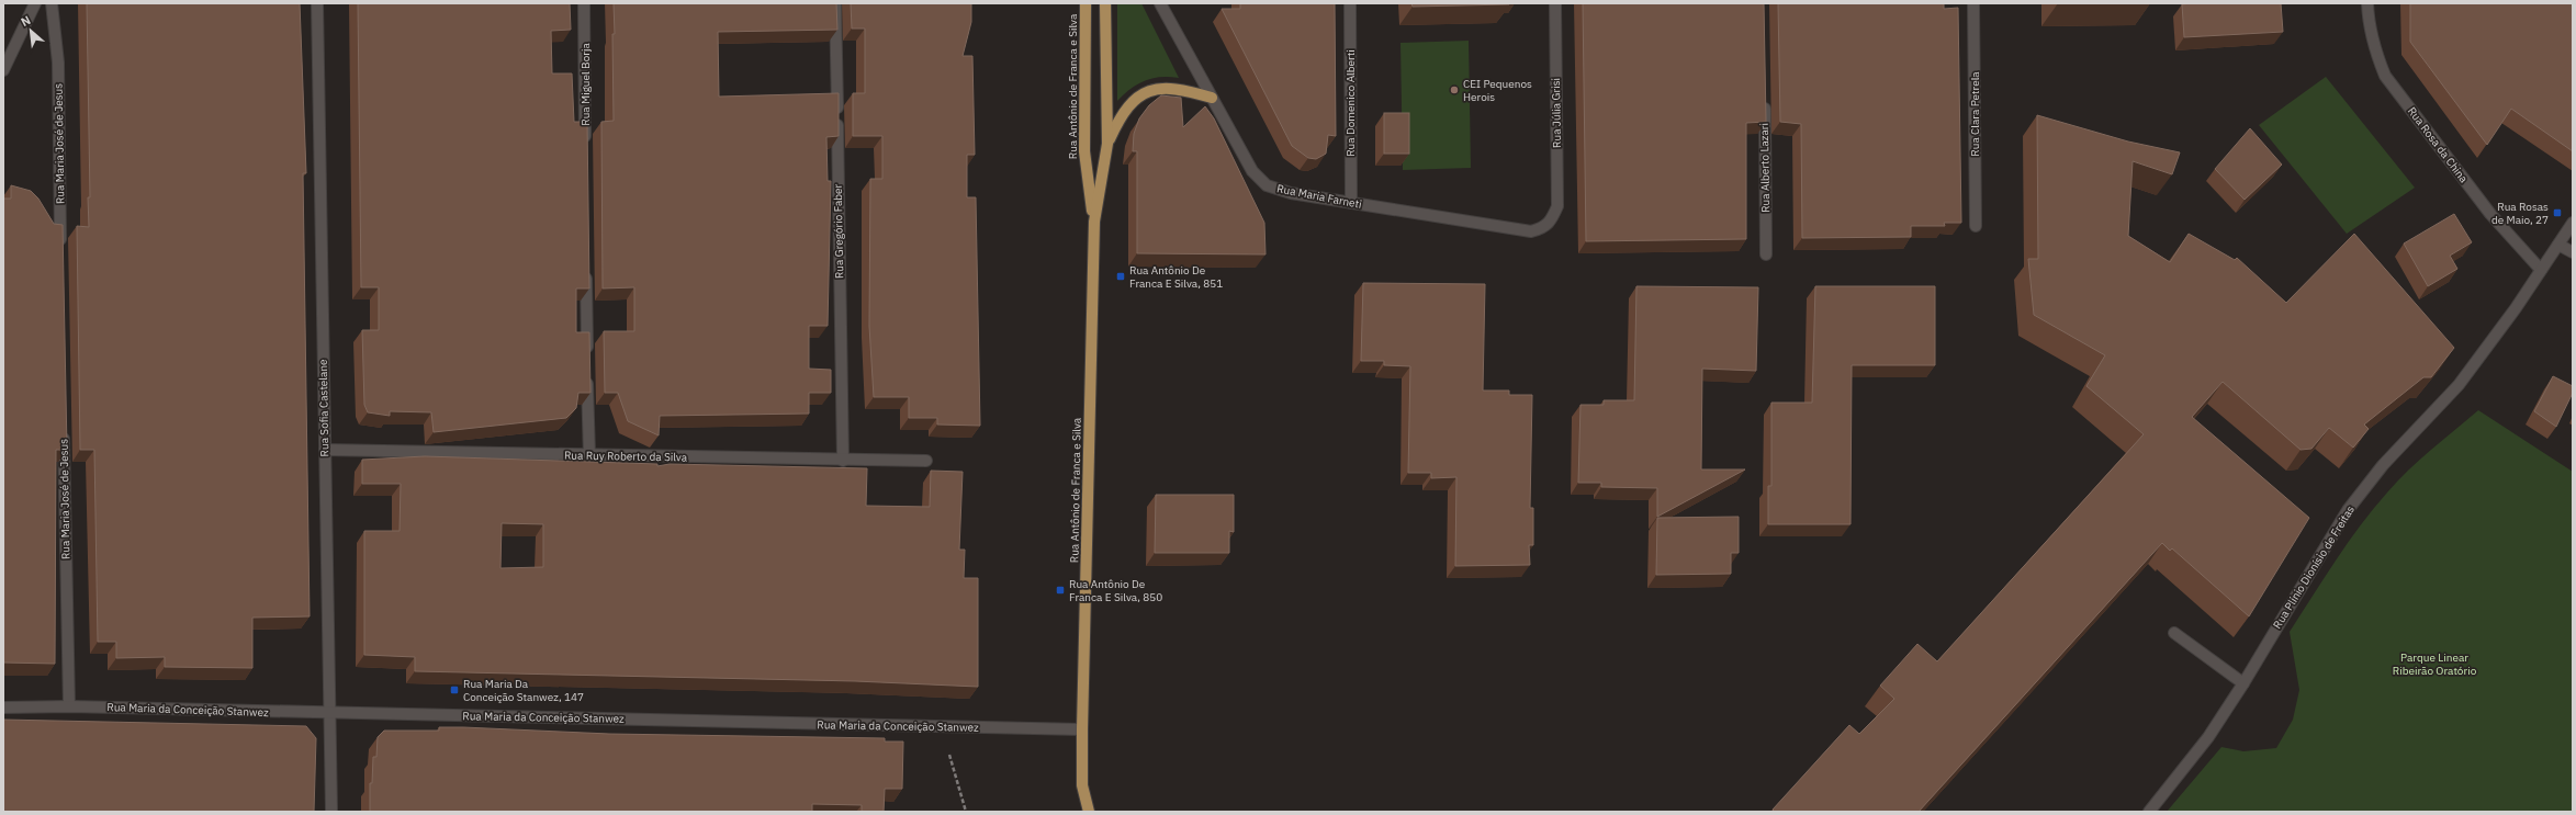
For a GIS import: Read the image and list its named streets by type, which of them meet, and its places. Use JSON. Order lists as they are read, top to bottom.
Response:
{
  "streets": {
    "main road": ["Rua Antônio de Franca e Silva"],
    "street": [
      "Rua Miguel Borja",
      "Rua Domenico Alberti",
      "Rua Júlia Grisi",
      "Rua Clara Petrela",
      "Rua Maria José de Jesus",
      "Rua Rosa da China",
      "Rua Alberto Lazari",
      "Rua Maria Farneti",
      "Rua Gregório Faber",
      "Rua Sofia Castelane",
      "Rua Ruy Roberto da Silva",
      "Rua Plínio Dionísio de Freitas",
      "Rua Maria da Conceição Stanwez"
    ]
  },
  "crossings": [
    ["Rua Antônio de Franca e Silva", "Rua Maria da Conceição Stanwez"],
    ["Rua Domenico Alberti", "Rua Maria Farneti"],
    ["Rua Júlia Grisi", "Rua Maria Farneti"],
    ["Rua Maria José de Jesus", "Rua Maria da Conceição Stanwez"],
    ["Rua Rosa da China", "Rua Plínio Dionísio de Freitas"],
    ["Rua Gregório Faber", "Rua Ruy Roberto da Silva"],
    ["Rua Sofia Castelane", "Rua Ruy Roberto da Silva"],
    ["Rua Sofia Castelane", "Rua Maria da Conceição Stanwez"]
  ],
  "parks": ["Parque Linear Ribeirão Oratório"],
  "places": {
    "other": ["CEI Pequenos Herois"],
    "transit": [
      "Rua Rosas de Maio, 27",
      "Rua Antônio De Franca E Silva, 851",
      "Rua Antônio De Franca E Silva, 850",
      "Rua Maria Da Conceição Stanwez, 147"
    ]
  },
  "north": "top left"
}
